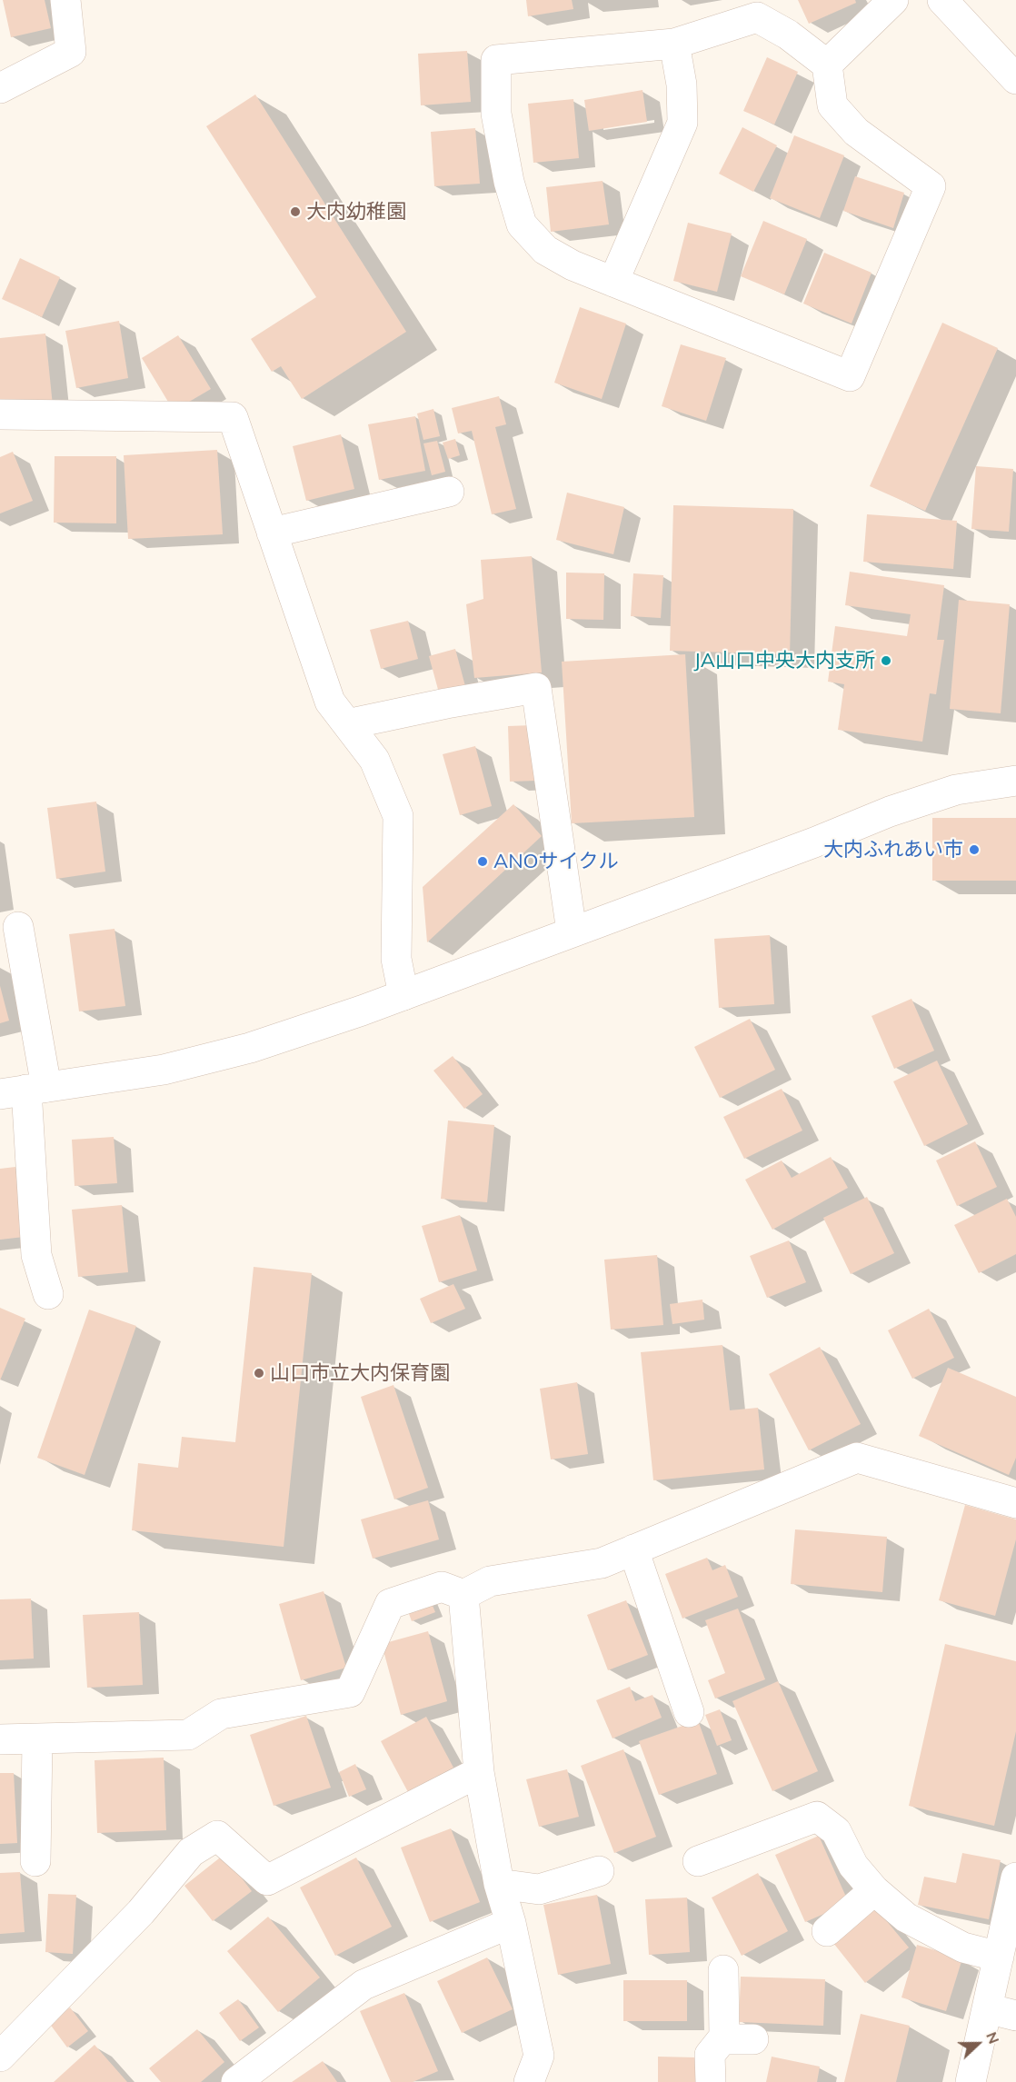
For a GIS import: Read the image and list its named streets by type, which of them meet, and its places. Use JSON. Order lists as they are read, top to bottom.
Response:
{
  "places": [
    "大内幼稚園",
    "JA山口中央大内支所",
    "大内ふれあい市",
    "ANOサイクル",
    "山口市立大内保育園"
  ],
  "north": "right"
}
